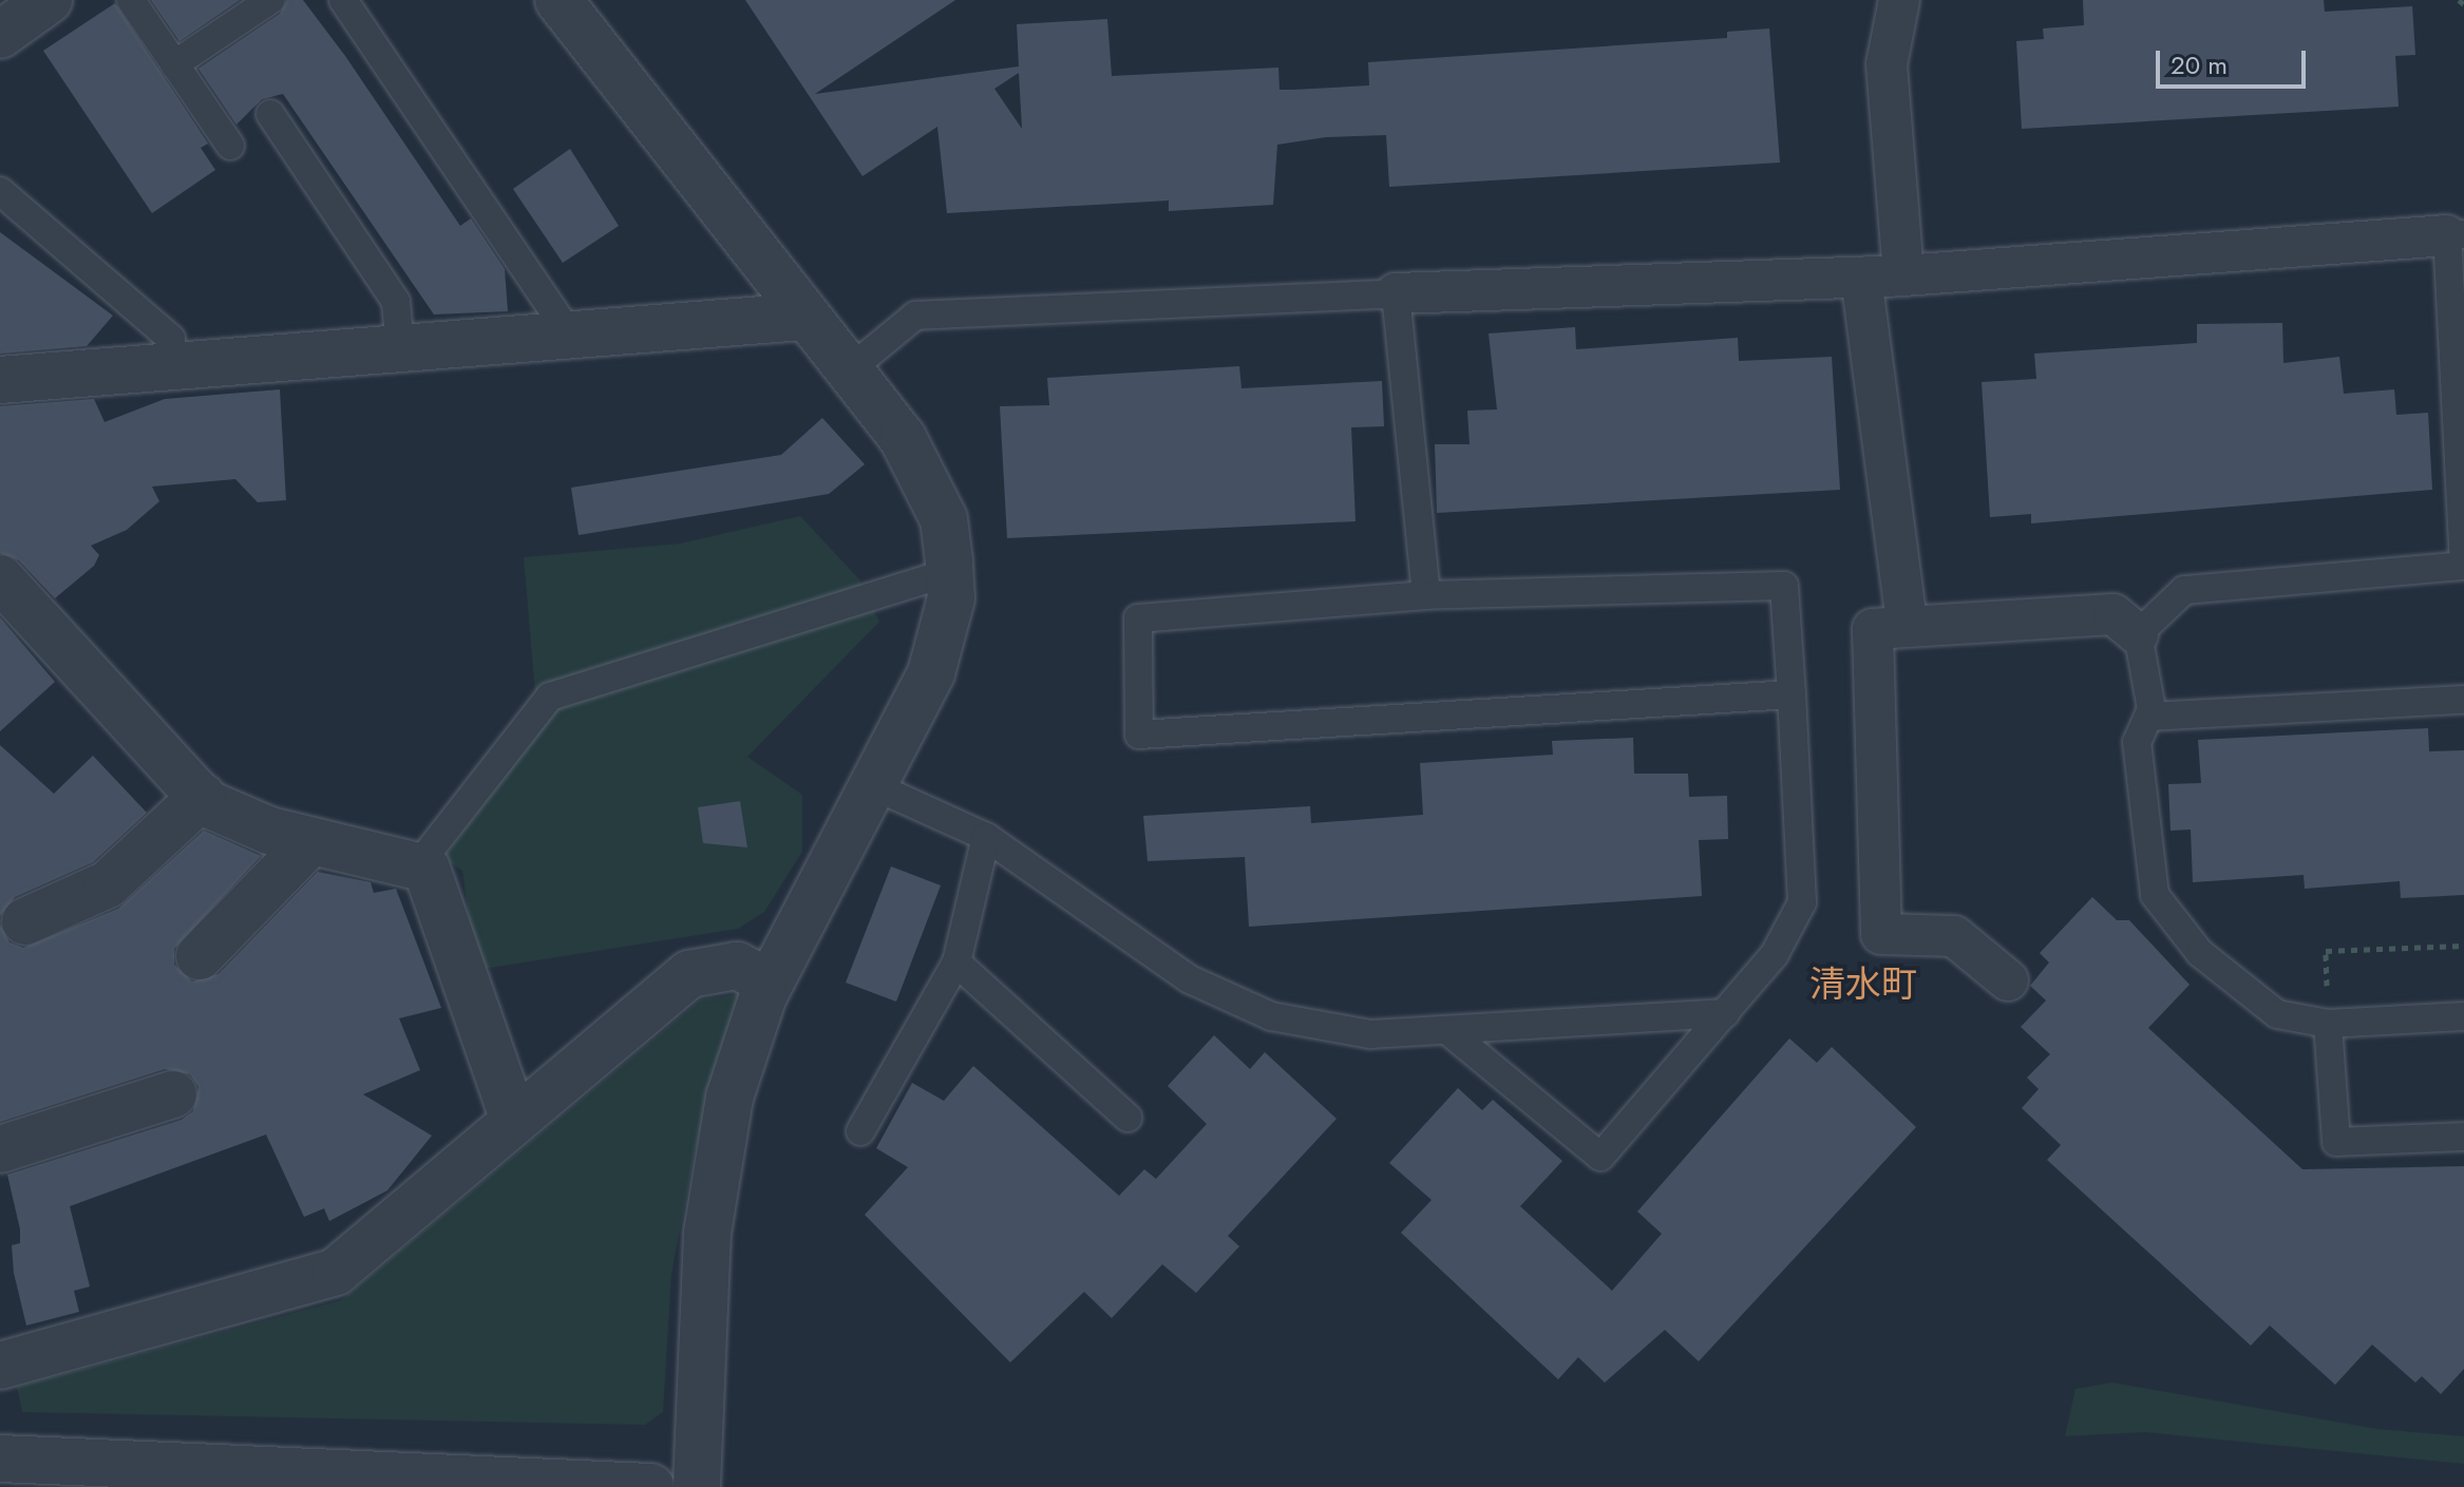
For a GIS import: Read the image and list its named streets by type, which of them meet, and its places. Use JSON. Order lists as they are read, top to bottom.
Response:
{
  "districts": ["清水町"],
  "scale_bar": "20 m"
}
